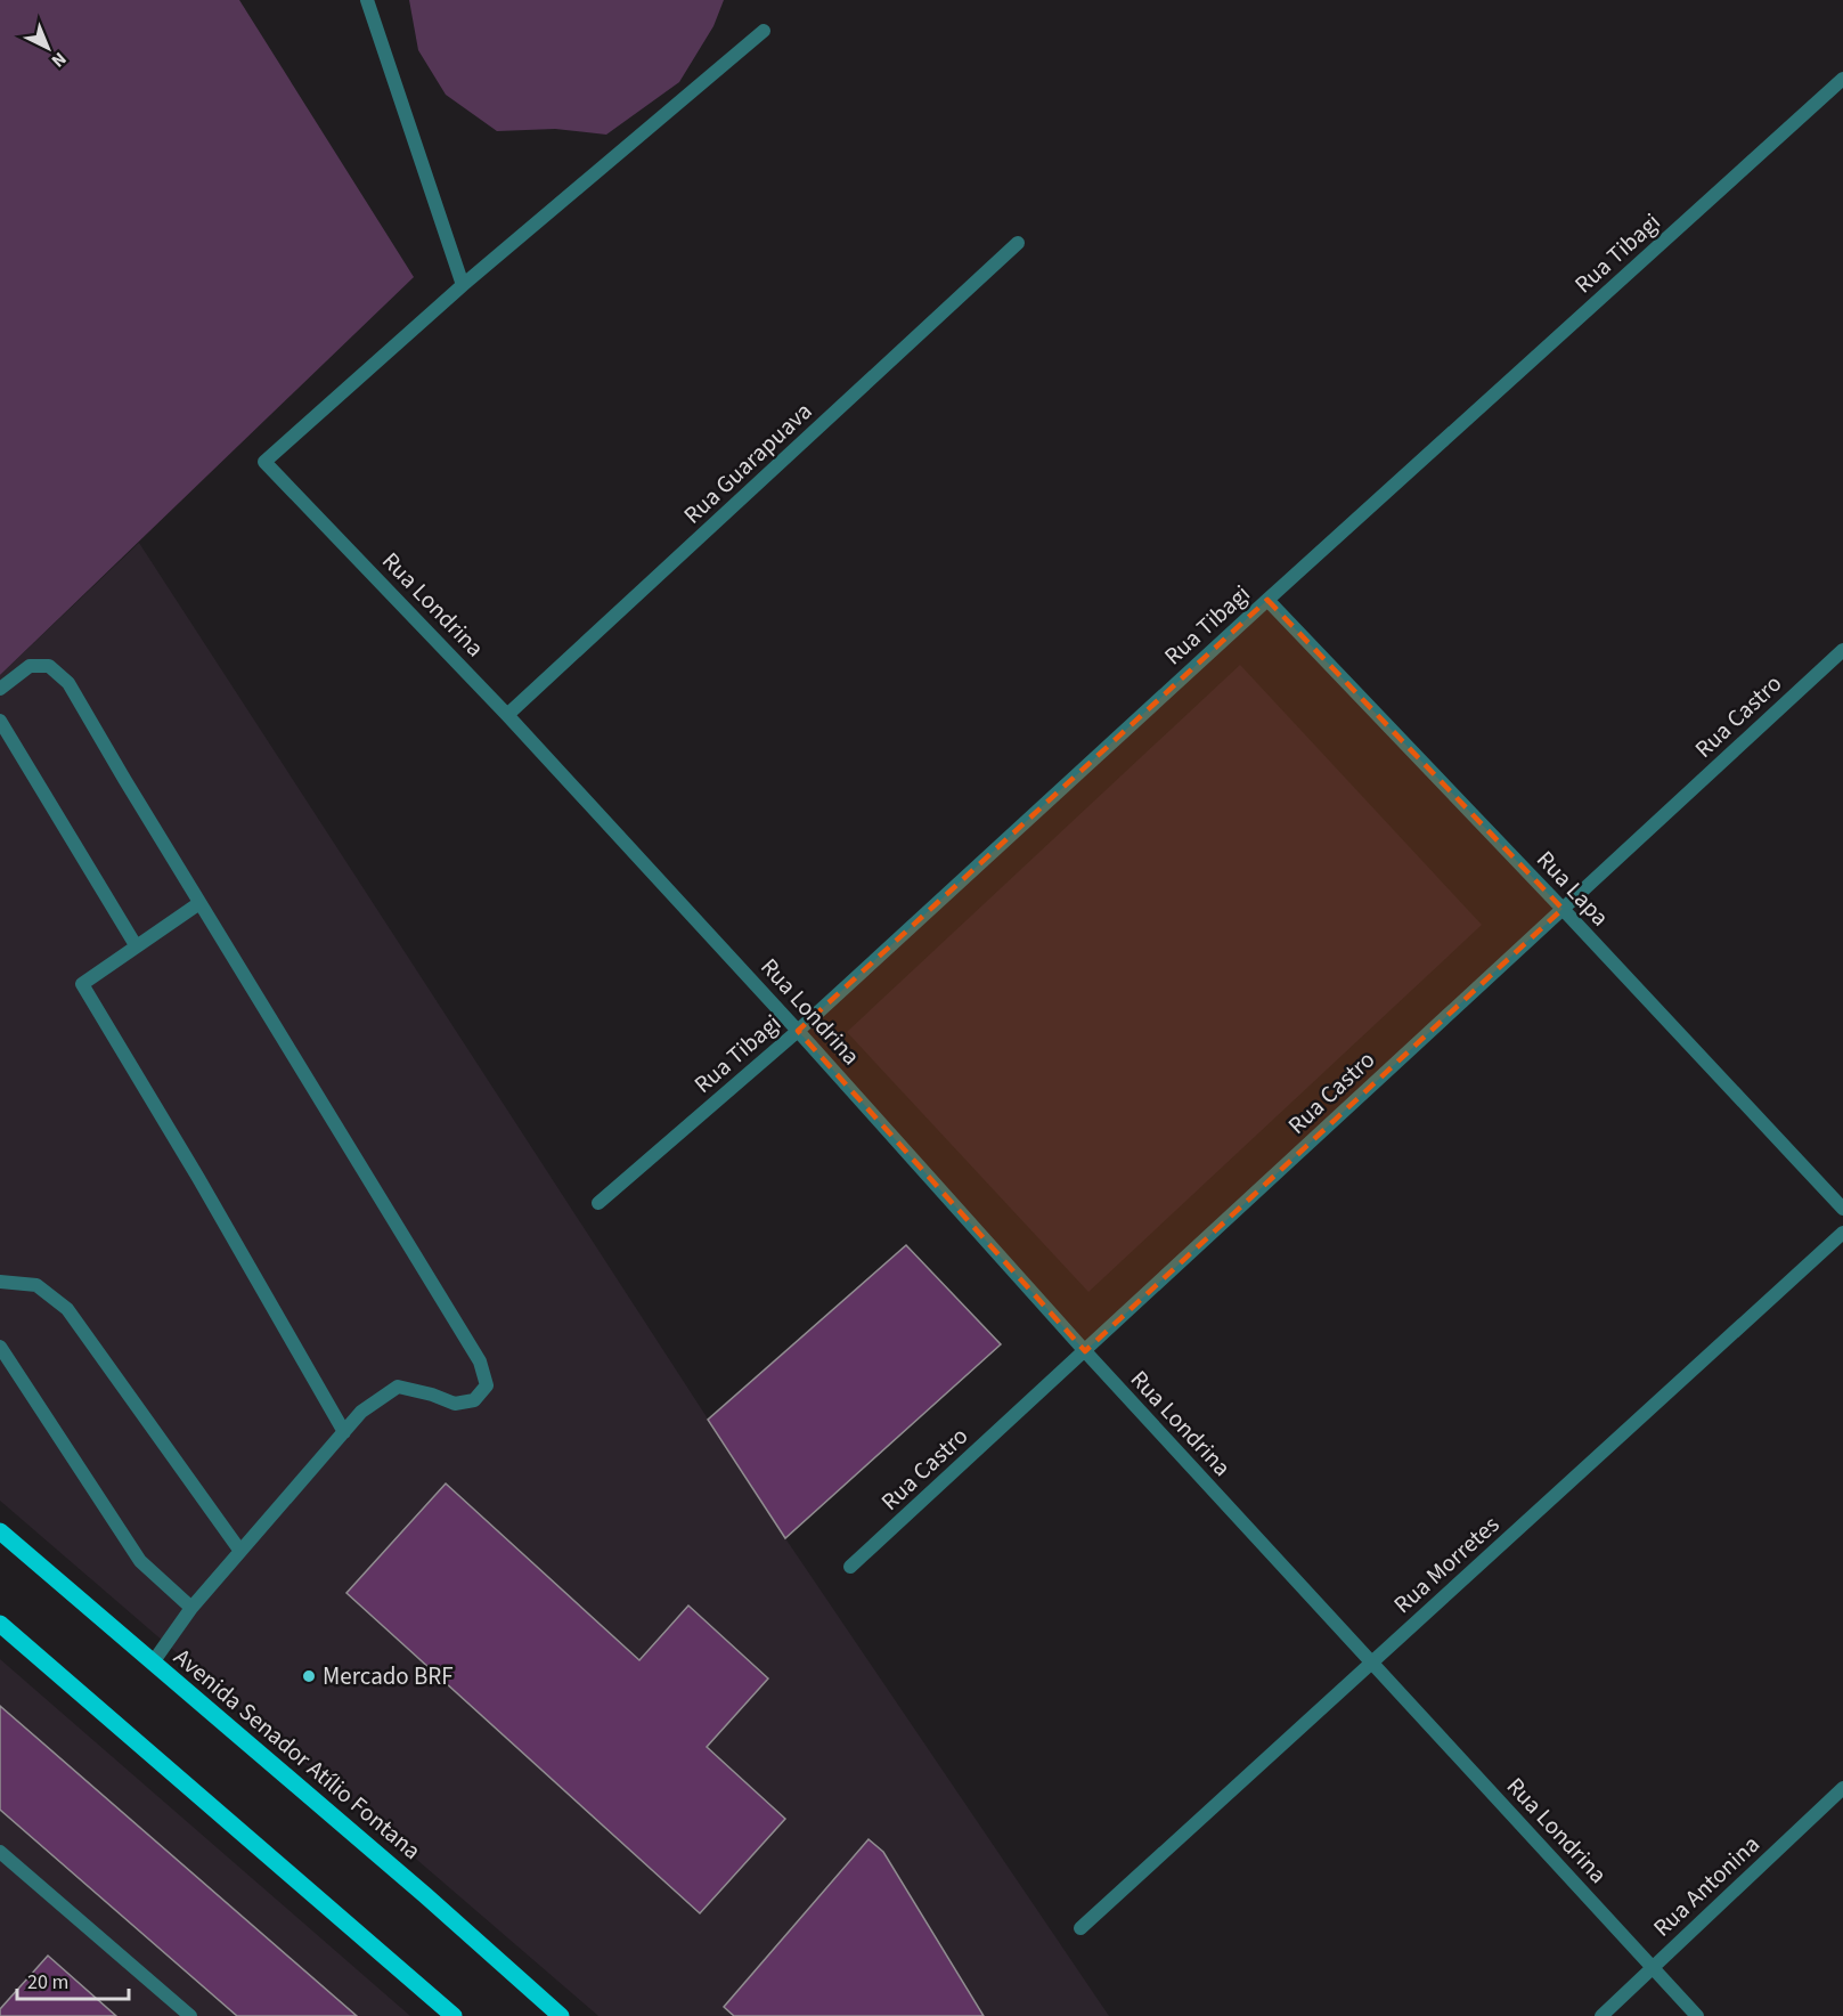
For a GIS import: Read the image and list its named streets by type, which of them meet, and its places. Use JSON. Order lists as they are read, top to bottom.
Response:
{
  "streets": {
    "main road": ["Avenida Senador Atílio Fontana"],
    "street": [
      "Rua Tibagi",
      "Rua Guarapuava",
      "Rua Londrina",
      "Rua Castro",
      "Rua Lapa",
      "Rua Morretes",
      "Rua Antonina"
    ]
  },
  "crossings": [
    ["Rua Tibagi", "Rua Londrina"],
    ["Rua Tibagi", "Rua Lapa"],
    ["Rua Guarapuava", "Rua Londrina"],
    ["Rua Londrina", "Rua Castro"],
    ["Rua Londrina", "Rua Morretes"],
    ["Rua Londrina", "Rua Antonina"],
    ["Rua Castro", "Rua Lapa"]
  ],
  "places": ["Mercado BRF"],
  "scale_bar": "20 m",
  "north": "bottom right"
}
